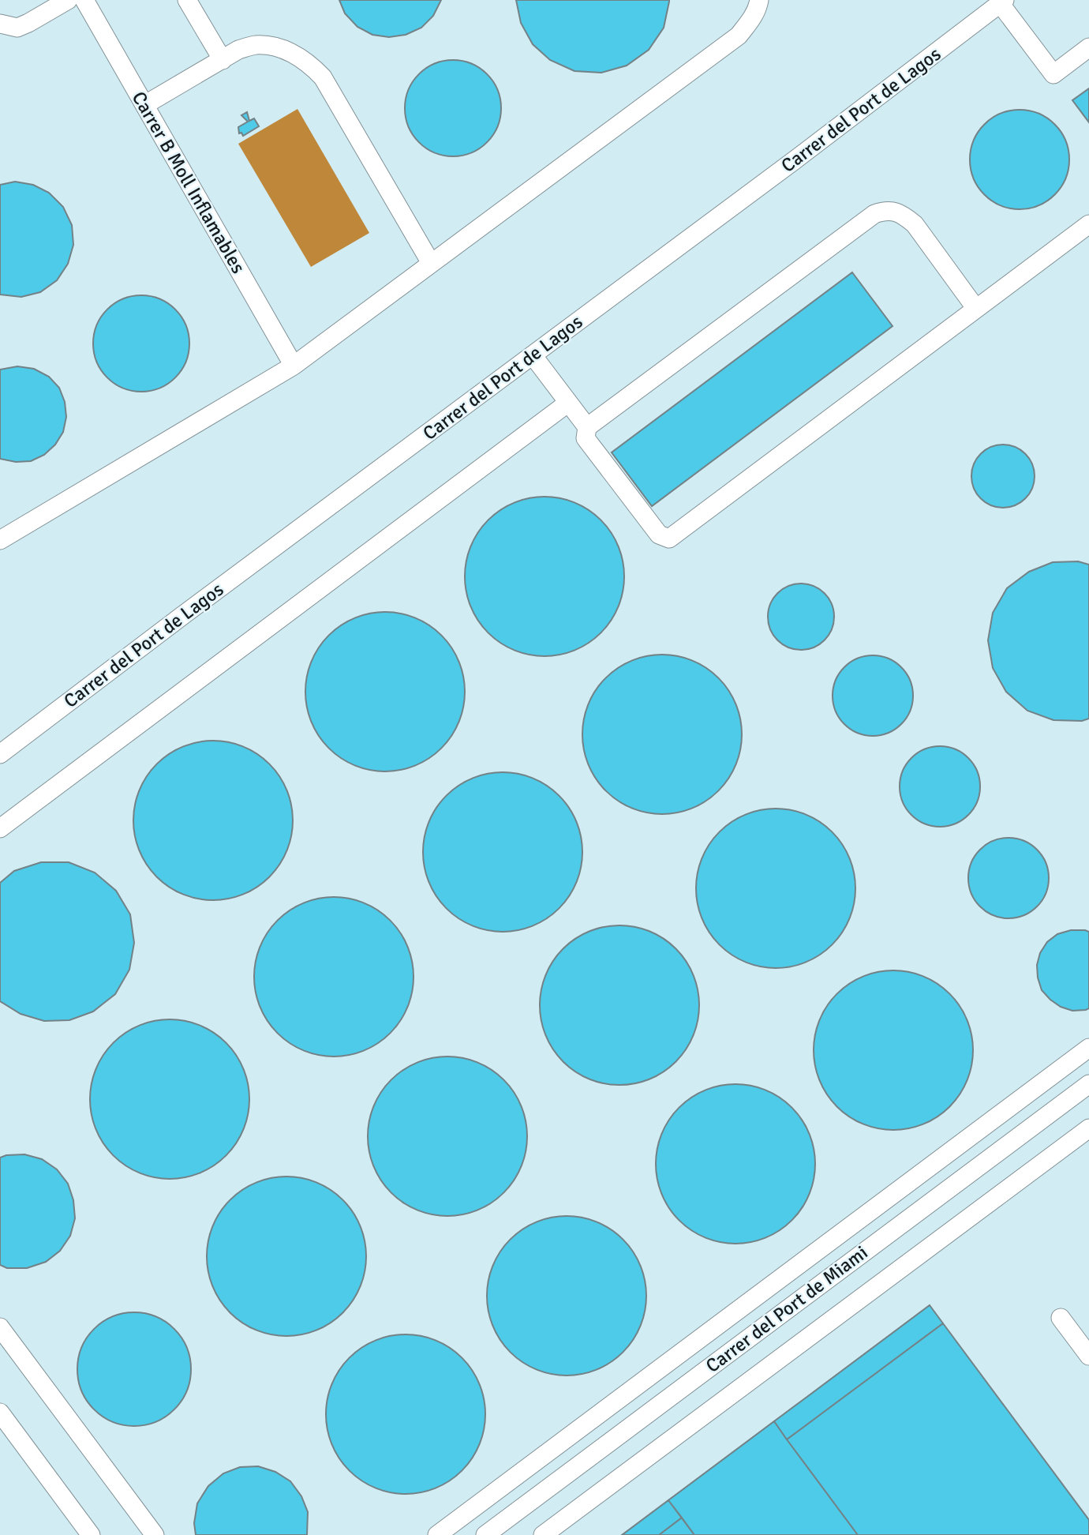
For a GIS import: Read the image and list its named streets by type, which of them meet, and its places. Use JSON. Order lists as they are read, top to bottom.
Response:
{
  "streets": {
    "lane": ["Carrer del Port de Lagos", "Carrer B Moll Inflamables", "Carrer del Port de Miami"]
  }
}
